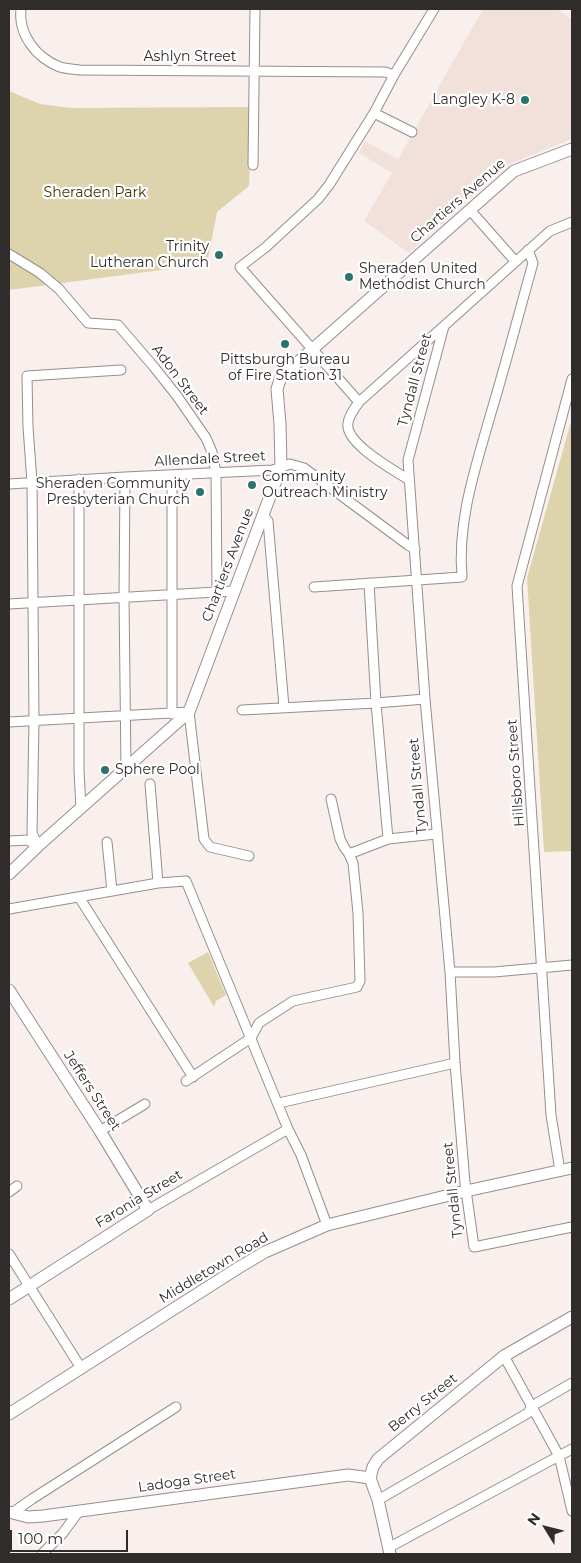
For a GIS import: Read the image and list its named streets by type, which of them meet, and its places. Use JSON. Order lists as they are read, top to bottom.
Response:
{
  "streets": {
    "street": [
      "Ashlyn Street",
      "Chartiers Avenue",
      "Adon Street",
      "Tyndall Street",
      "Allendale Street",
      "Hillsboro Street",
      "Jeffers Street",
      "Faronia Street",
      "Middletown Road",
      "Berry Street",
      "Ladoga Street"
    ]
  },
  "crossings": [
    ["Chartiers Avenue", "Allendale Street"],
    ["Adon Street", "Allendale Street"],
    ["Tyndall Street", "Allendale Street"],
    ["Tyndall Street", "Middletown Road"],
    ["Hillsboro Street", "Middletown Road"],
    ["Jeffers Street", "Faronia Street"],
    ["Berry Street", "Ladoga Street"]
  ],
  "parks": ["Sheraden Park"],
  "places": [
    "Langley K-8",
    "Trinity Lutheran Church",
    "Sheraden United Methodist Church",
    "Pittsburgh Bureau of Fire Station 31",
    "Community Outreach Ministry",
    "Sheraden Community Presbyterian Church",
    "Sphere Pool"
  ],
  "scale_bar": "100 m",
  "north": "top left"
}
